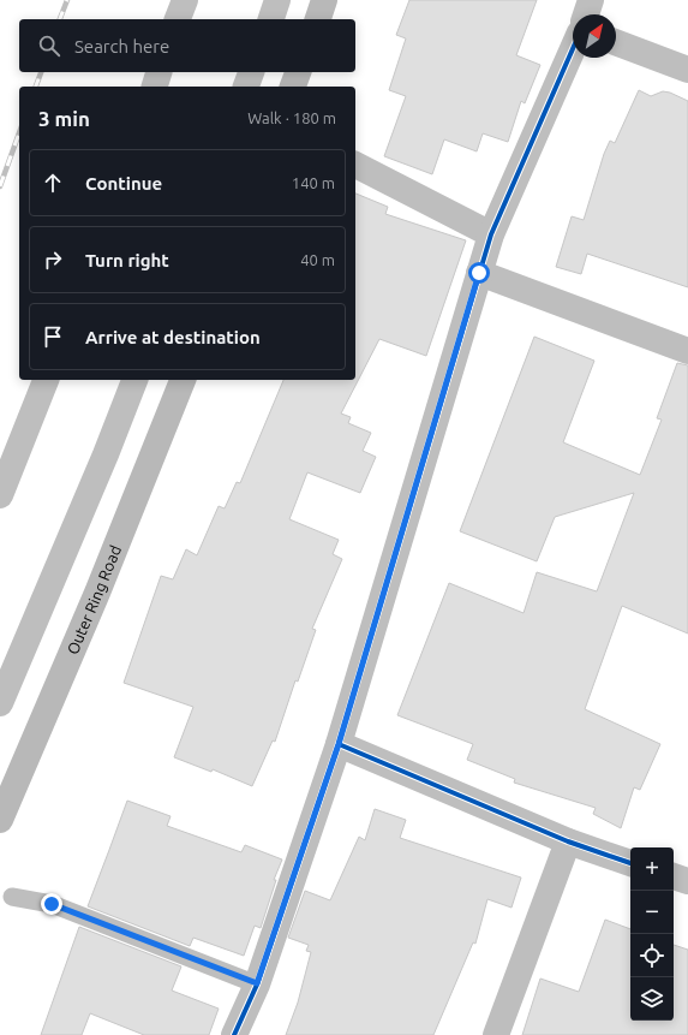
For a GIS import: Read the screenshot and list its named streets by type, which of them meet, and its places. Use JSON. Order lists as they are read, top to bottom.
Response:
{
  "streets": {
    "main road": ["Outer Ring Road"]
  },
  "north": "top right",
  "page": {
    "search": "Search here",
    "heading": ["3 min", "Walk · 180 m"],
    "list": [
      ["Continue", "140 m"],
      ["Turn right", "40 m"],
      "Arrive at destination"
    ],
    "map_buttons": ["+", "−"]
  }
}
